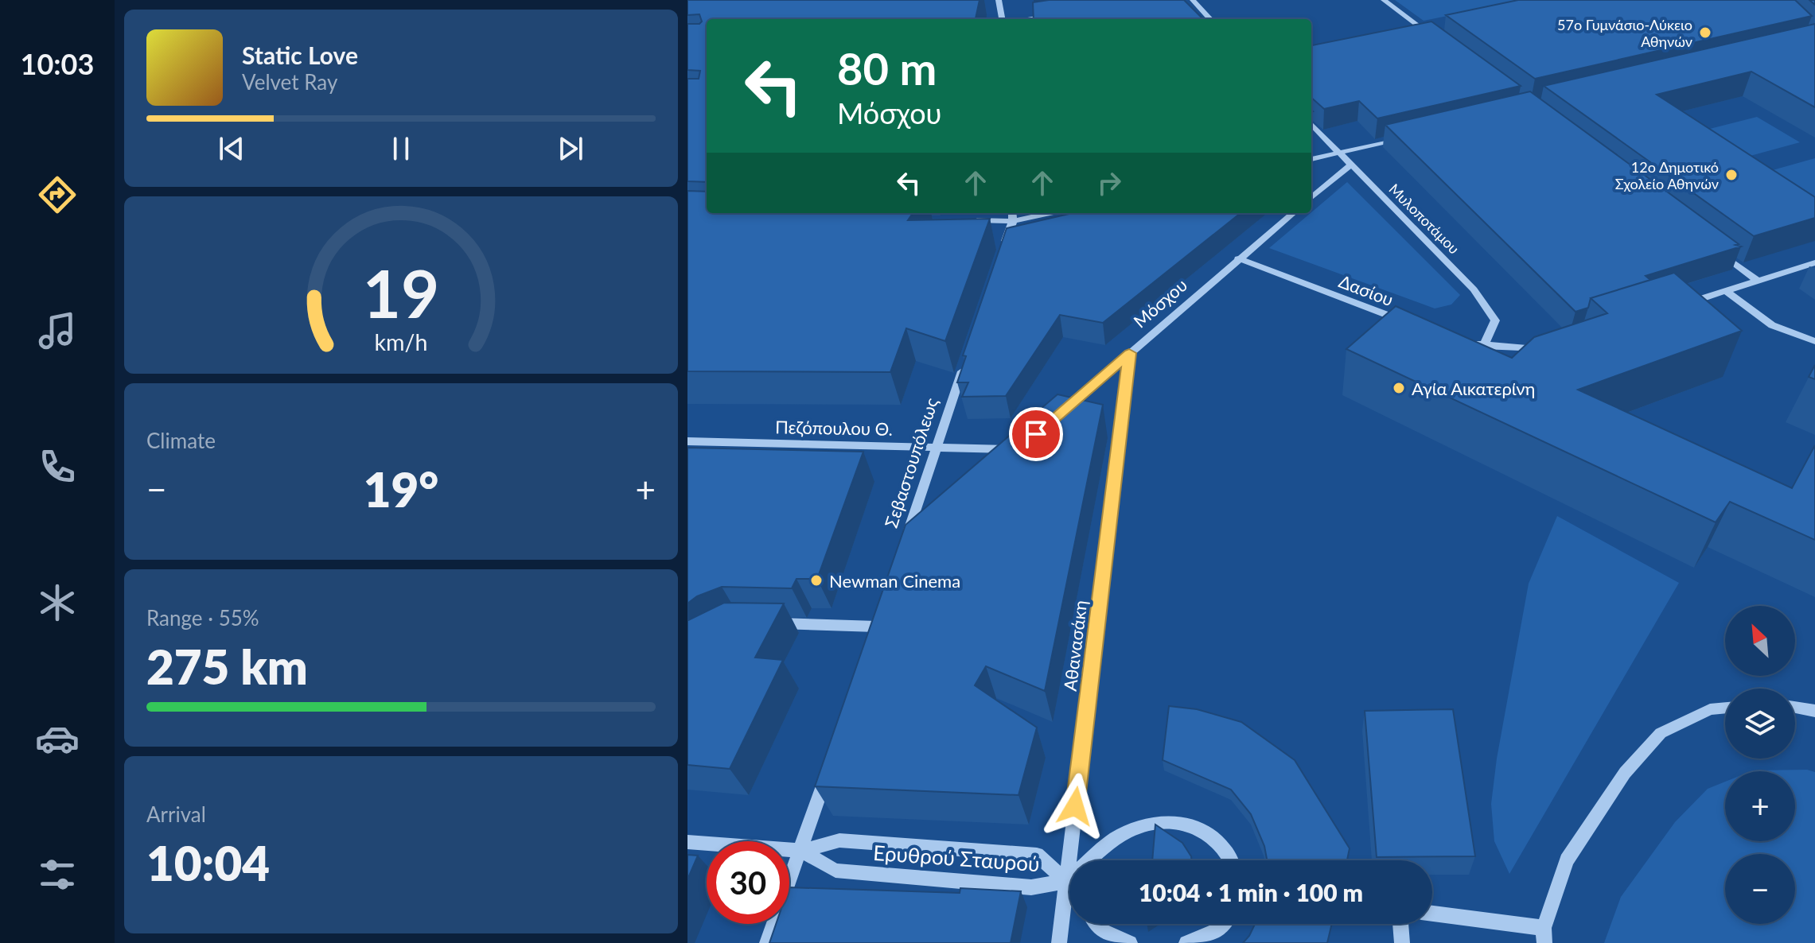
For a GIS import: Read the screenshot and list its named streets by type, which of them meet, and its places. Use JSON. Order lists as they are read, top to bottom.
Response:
{
  "streets": {
    "street": [
      "Μυλοποτάμου",
      "Δασίου",
      "Μόσχου",
      "Πεζόπουλου Θ.",
      "Σεβαστουπόλεως",
      "Αθανασάκη",
      "Ερυθρού Σταυρού"
    ]
  },
  "crossings": [
    ["Δασίου", "Μόσχου"],
    ["Μόσχου", "Αθανασάκη"],
    ["Πεζόπουλου Θ.", "Σεβαστουπόλεως"],
    ["Αθανασάκη", "Ερυθρού Σταυρού"]
  ],
  "places": [
    "57ο Γυμνάσιο-Λύκειο Αθηνών",
    "12ο Δημοτικό Σχολείο Αθηνών",
    "Αγία Αικατερίνη",
    "Newman Cinema"
  ],
  "north": "top left",
  "page": {
    "tabs": "10:03",
    "turn": ["80 m", "Μόσχου"],
    "song": ["Static Love", "Velvet Ray"],
    "tile": [
      "Climate",
      ["Range · 55%", "275 km"],
      ["Arrival", "10:04"]
    ],
    "heat": ["−", "19°", "+"],
    "map_buttons": ["+", "−"],
    "limit": "30",
    "trip": "10:04 · 1 min · 100 m",
    "gauge": ["19", "km/h"]
  }
}
